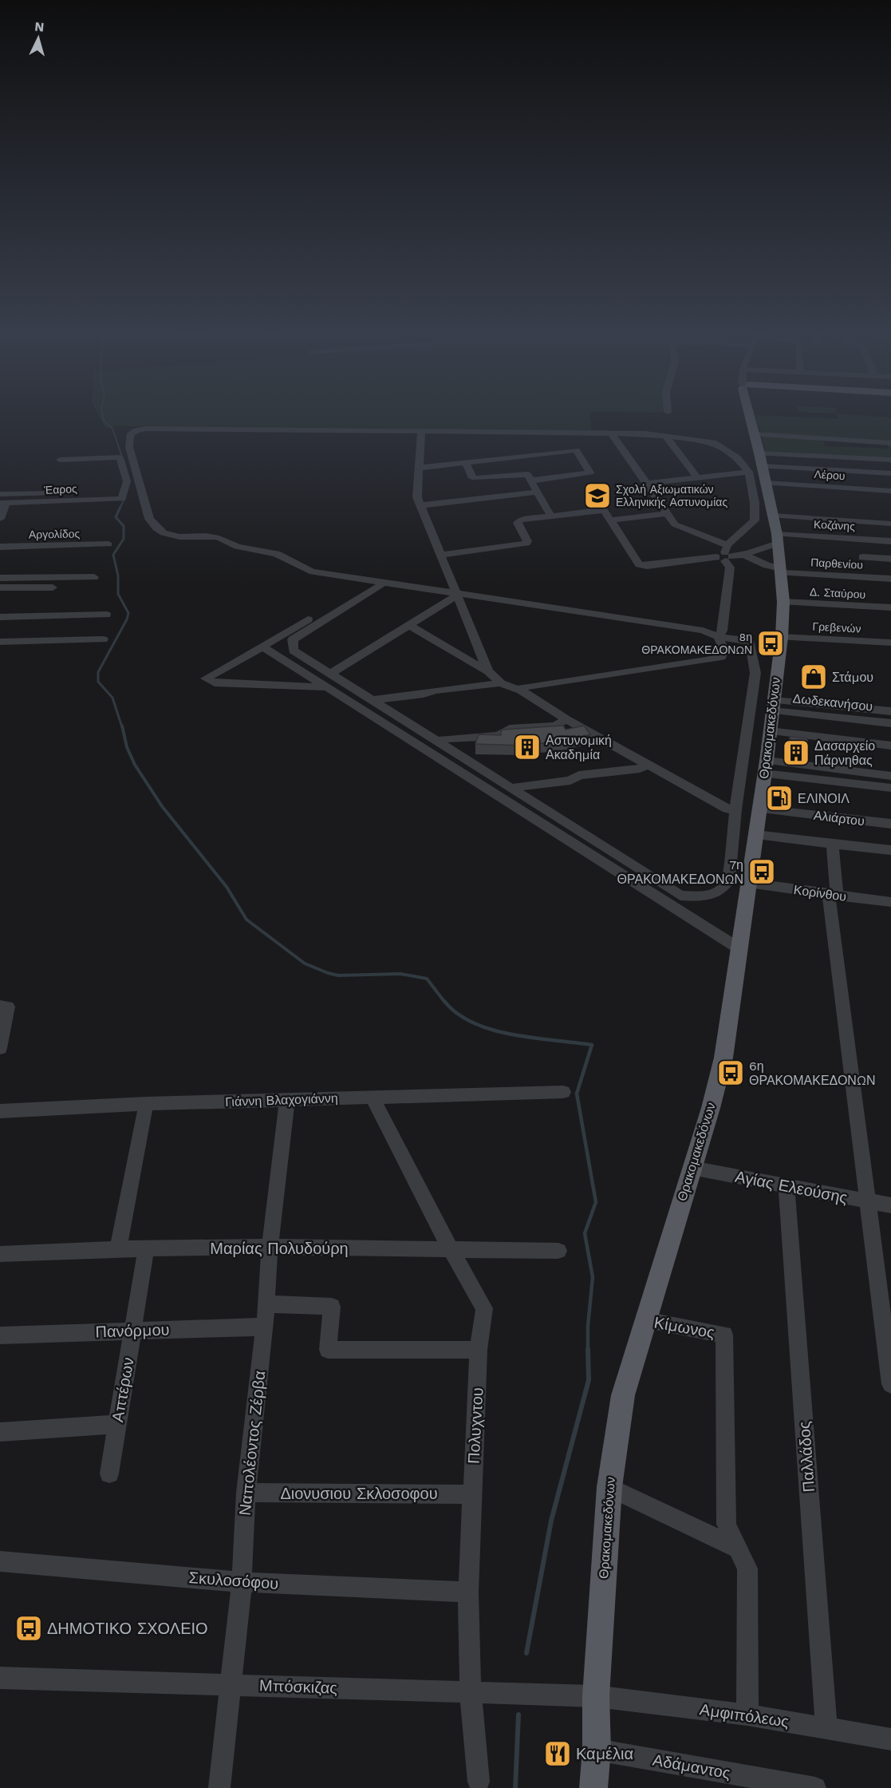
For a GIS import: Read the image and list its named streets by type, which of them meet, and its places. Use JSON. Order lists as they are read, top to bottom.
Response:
{
  "streets": {
    "main road": ["Θρακομακεδόνων"],
    "street": [
      "Λέρου",
      "Έαρος",
      "Κοζάνης",
      "Αργολίδος",
      "Παρθενίου",
      "Δ. Σταύρου",
      "Γρεβενών",
      "Δωδεκανήσου",
      "Αλιάρτου",
      "Κορίνθου",
      "Γιάννη Βλαχογιάννη",
      "Αγίας Ελεούσης",
      "Μαρίας Πολυδούρη",
      "Κίμωνος",
      "Πανόρμου",
      "Απτέρων",
      "Πολυχντου",
      "Ναπολέοντος Ζέρβα",
      "Παλλάδος",
      "Διονυσιου Σκλοσοφου",
      "Σκυλοσόφου",
      "Μπόσκιζας",
      "Αμφιπόλεως",
      "Αδάμαντος"
    ]
  },
  "crossings": [
    ["Λέρου", "Θρακομακεδόνων"],
    ["Κοζάνης", "Θρακομακεδόνων"],
    ["Παρθενίου", "Θρακομακεδόνων"],
    ["Δ. Σταύρου", "Θρακομακεδόνων"],
    ["Γρεβενών", "Θρακομακεδόνων"],
    ["Δωδεκανήσου", "Θρακομακεδόνων"],
    ["Θρακομακεδόνων", "Αλιάρτου"],
    ["Θρακομακεδόνων", "Κορίνθου"],
    ["Θρακομακεδόνων", "Αγίας Ελεούσης"],
    ["Θρακομακεδόνων", "Κίμωνος"],
    ["Θρακομακεδόνων", "Μπόσκιζας"],
    ["Θρακομακεδόνων", "Αμφιπόλεως"],
    ["Θρακομακεδόνων", "Αδάμαντος"],
    ["Γιάννη Βλαχογιάννη", "Πολυχντου"],
    ["Γιάννη Βλαχογιάννη", "Ναπολέοντος Ζέρβα"],
    ["Αγίας Ελεούσης", "Παλλάδος"],
    ["Μαρίας Πολυδούρη", "Απτέρων"],
    ["Μαρίας Πολυδούρη", "Πολυχντου"],
    ["Μαρίας Πολυδούρη", "Ναπολέοντος Ζέρβα"],
    ["Πανόρμου", "Απτέρων"],
    ["Πανόρμου", "Ναπολέοντος Ζέρβα"],
    ["Πολυχντου", "Διονυσιου Σκλοσοφου"],
    ["Πολυχντου", "Σκυλοσόφου"],
    ["Πολυχντου", "Μπόσκιζας"],
    ["Ναπολέοντος Ζέρβα", "Διονυσιου Σκλοσοφου"],
    ["Ναπολέοντος Ζέρβα", "Σκυλοσόφου"],
    ["Ναπολέοντος Ζέρβα", "Μπόσκιζας"],
    ["Παλλάδος", "Αμφιπόλεως"],
    ["Μπόσκιζας", "Αμφιπόλεως"]
  ],
  "places": {
    "school or university": ["Σχολή Αξιωματικών Ελληνικής Αστυνομίας"],
    "bus stop": [
      "8η ΘΡΑΚΟΜΑΚΕΔΟΝΩΝ",
      "7η ΘΡΑΚΟΜΑΚΕΔΟΝΩΝ",
      "6η ΘΡΑΚΟΜΑΚΕΔΟΝΩΝ",
      "ΔΗΜΟΤΙΚΟ ΣΧΟΛΕΙΟ"
    ],
    "shop": ["Στάμου"],
    "building": ["Αστυνομική Ακαδημία", "Δασαρχείο Πάρνηθας"],
    "fuel station": ["ΕΛΙΝΟΙΛ"],
    "restaurant": ["Καμέλια"]
  },
  "north": "top"
}
